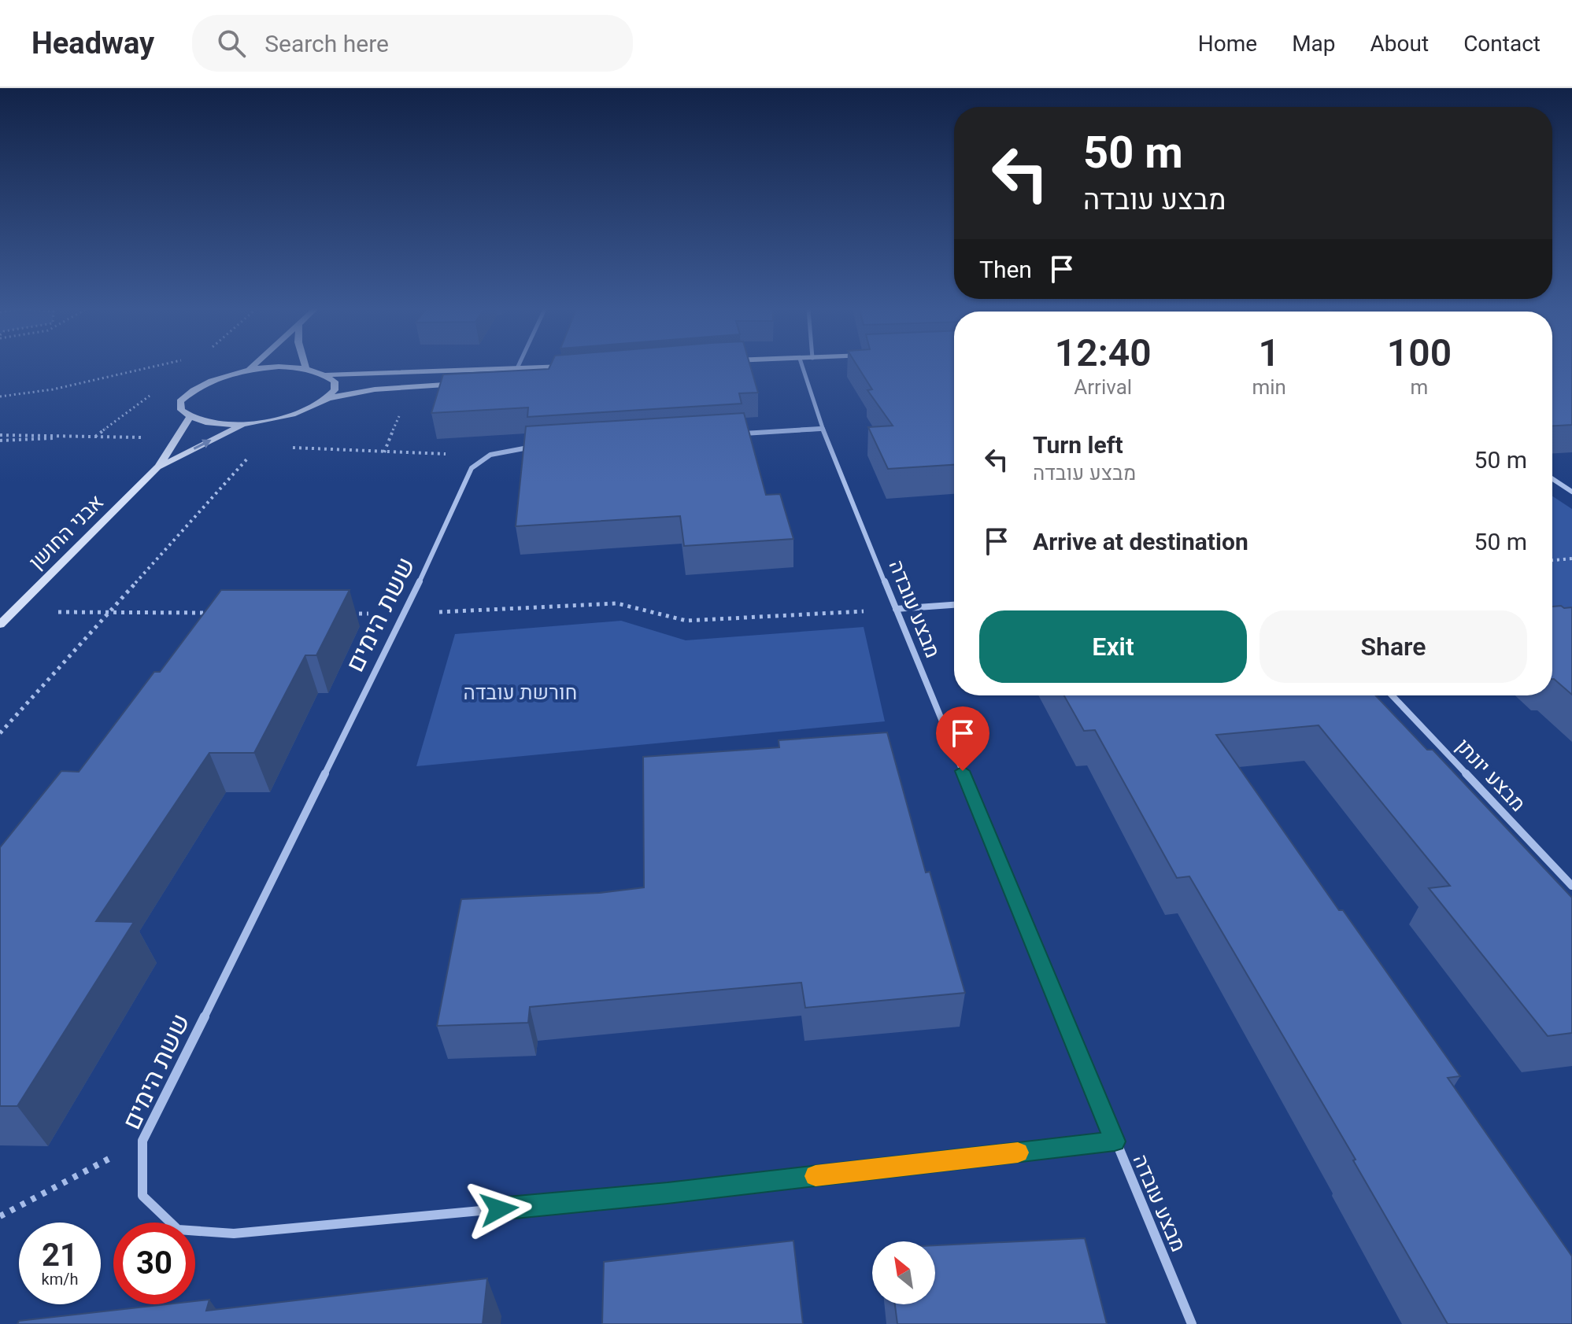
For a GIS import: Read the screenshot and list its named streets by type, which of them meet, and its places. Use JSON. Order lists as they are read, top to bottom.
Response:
{
  "streets": {
    "street": [
      "אבני החושן",
      "מבצע עובדה",
      "ששת הימים",
      "מבצע יונתן"
    ]
  },
  "crossings": [
    ["מבצע עובדה", "ששת הימים"]
  ],
  "parks": ["חורשת עובדה"],
  "north": "top left",
  "page": {
    "header": "Headway",
    "search": "Search here",
    "nav": [
      "Home",
      "Map",
      "About",
      "Contact"
    ],
    "turn": ["50 m", "מבצע עובדה"],
    "then": "Then",
    "eta": [
      "12:40",
      "Arrival",
      "1",
      "min",
      "100",
      "m"
    ],
    "list": [
      {
        "name": "Turn left",
        "note": "מבצע עובדה",
        "value": "50 m"
      },
      {
        "name": "Arrive at destination",
        "value": "50 m"
      }
    ],
    "buttons": ["Exit", "Share"],
    "speed": "21 km/h",
    "limit": "30"
  }
}
